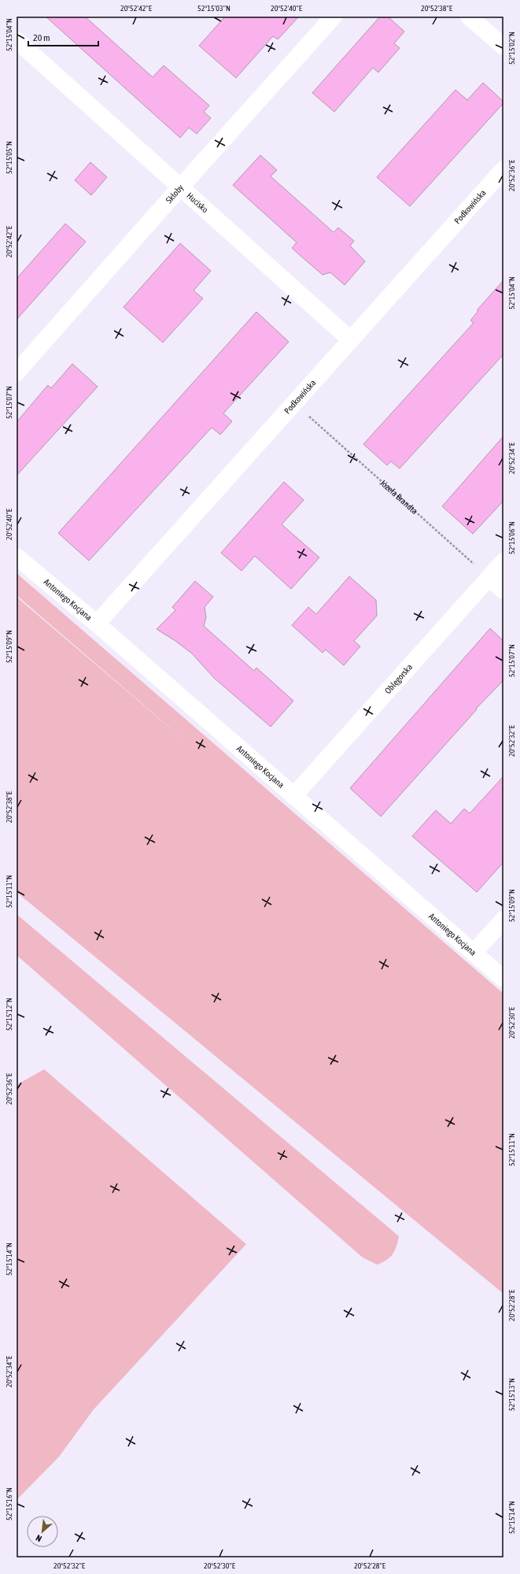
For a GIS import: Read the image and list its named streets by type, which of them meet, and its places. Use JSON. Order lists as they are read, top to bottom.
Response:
{
  "streets": {
    "street": [
      "Skłoby",
      "Hucisko",
      "Podkowińska",
      "Antoniego Kocjana",
      "Oblęgorska"
    ],
    "path": ["Józefa Brandta"]
  },
  "crossings": [
    ["Skłoby", "Hucisko"],
    ["Hucisko", "Podkowińska"],
    ["Podkowińska", "Józefa Brandta"],
    ["Podkowińska", "Antoniego Kocjana"],
    ["Józefa Brandta", "Oblęgorska"],
    ["Antoniego Kocjana", "Oblęgorska"]
  ],
  "scale_bar": "20 m",
  "north": "bottom left",
  "coordinates": [
    "20°52'42\"E",
    "52°15'03\"N",
    "20°52'40\"E",
    "20°52'38\"E",
    "52°15'04\"N",
    "52°15'02\"N",
    "52°15'05\"N",
    "20°52'36\"E",
    "52°15'07\"N",
    "20°52'34\"E",
    "52°15'06\"N",
    "52°15'09\"N",
    "20°52'32\"E",
    "52°15'11\"N",
    "52°15'12\"N",
    "20°52'30\"E",
    "52°15'14\"N",
    "20°52'28\"E",
    "52°15'13\"N",
    "52°15'16\"N"
  ]
}
